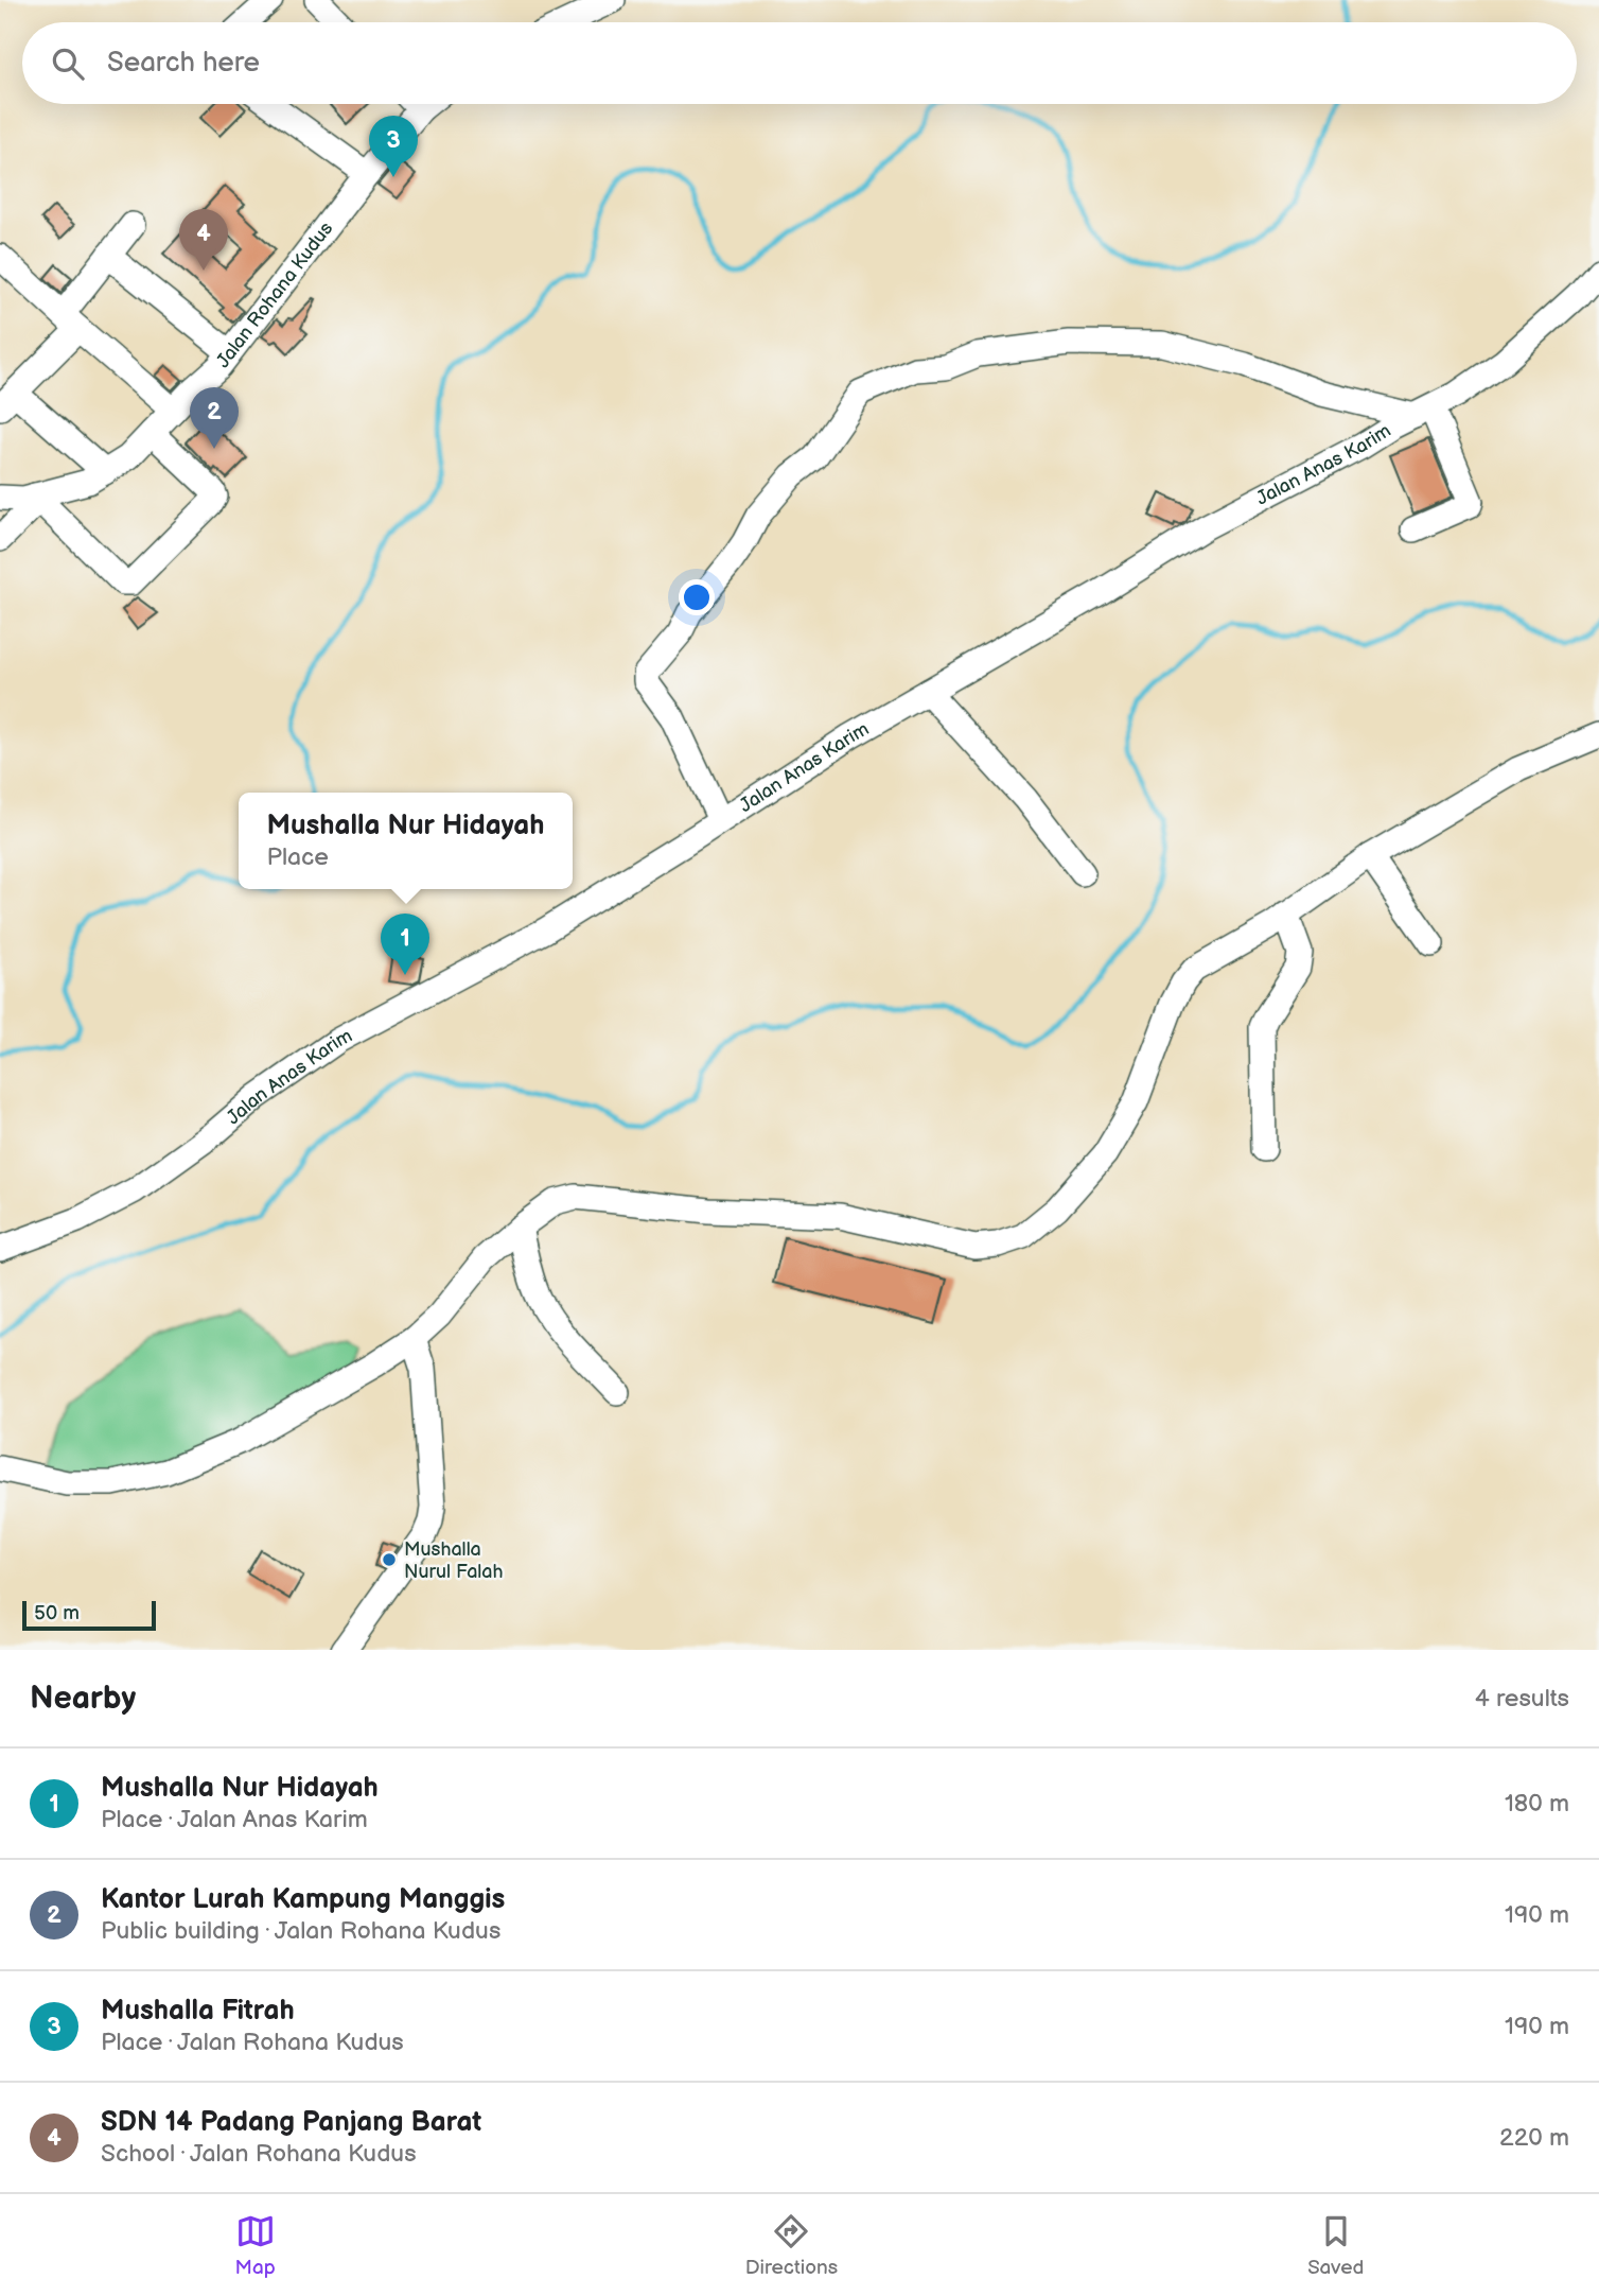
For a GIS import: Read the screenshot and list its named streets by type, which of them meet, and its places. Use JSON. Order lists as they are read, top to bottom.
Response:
{
  "streets": {
    "street": ["Jalan Rohana Kudus", "Jalan Anas Karim"]
  },
  "places": ["Mushalla Nurul Falah"],
  "scale_bar": "50 m",
  "page": {
    "search": "Search here",
    "pins": [
      "3",
      "4",
      "2",
      "1"
    ],
    "popup": ["Mushalla Nur Hidayah", "Place"],
    "scale": "50 m",
    "heading": ["Nearby", "4 results"],
    "list": [
      {
        "mark": "1",
        "name": "Mushalla Nur Hidayah",
        "note": "Place · Jalan Anas Karim",
        "value": "180 m"
      },
      {
        "mark": "2",
        "name": "Kantor Lurah Kampung Manggis",
        "note": "Public building · Jalan Rohana Kudus",
        "value": "190 m"
      },
      {
        "mark": "3",
        "name": "Mushalla Fitrah",
        "note": "Place · Jalan Rohana Kudus",
        "value": "190 m"
      },
      {
        "mark": "4",
        "name": "SDN 14 Padang Panjang Barat",
        "note": "School · Jalan Rohana Kudus",
        "value": "220 m"
      }
    ],
    "nav": ["Map", "Directions", "Saved"]
  }
}
